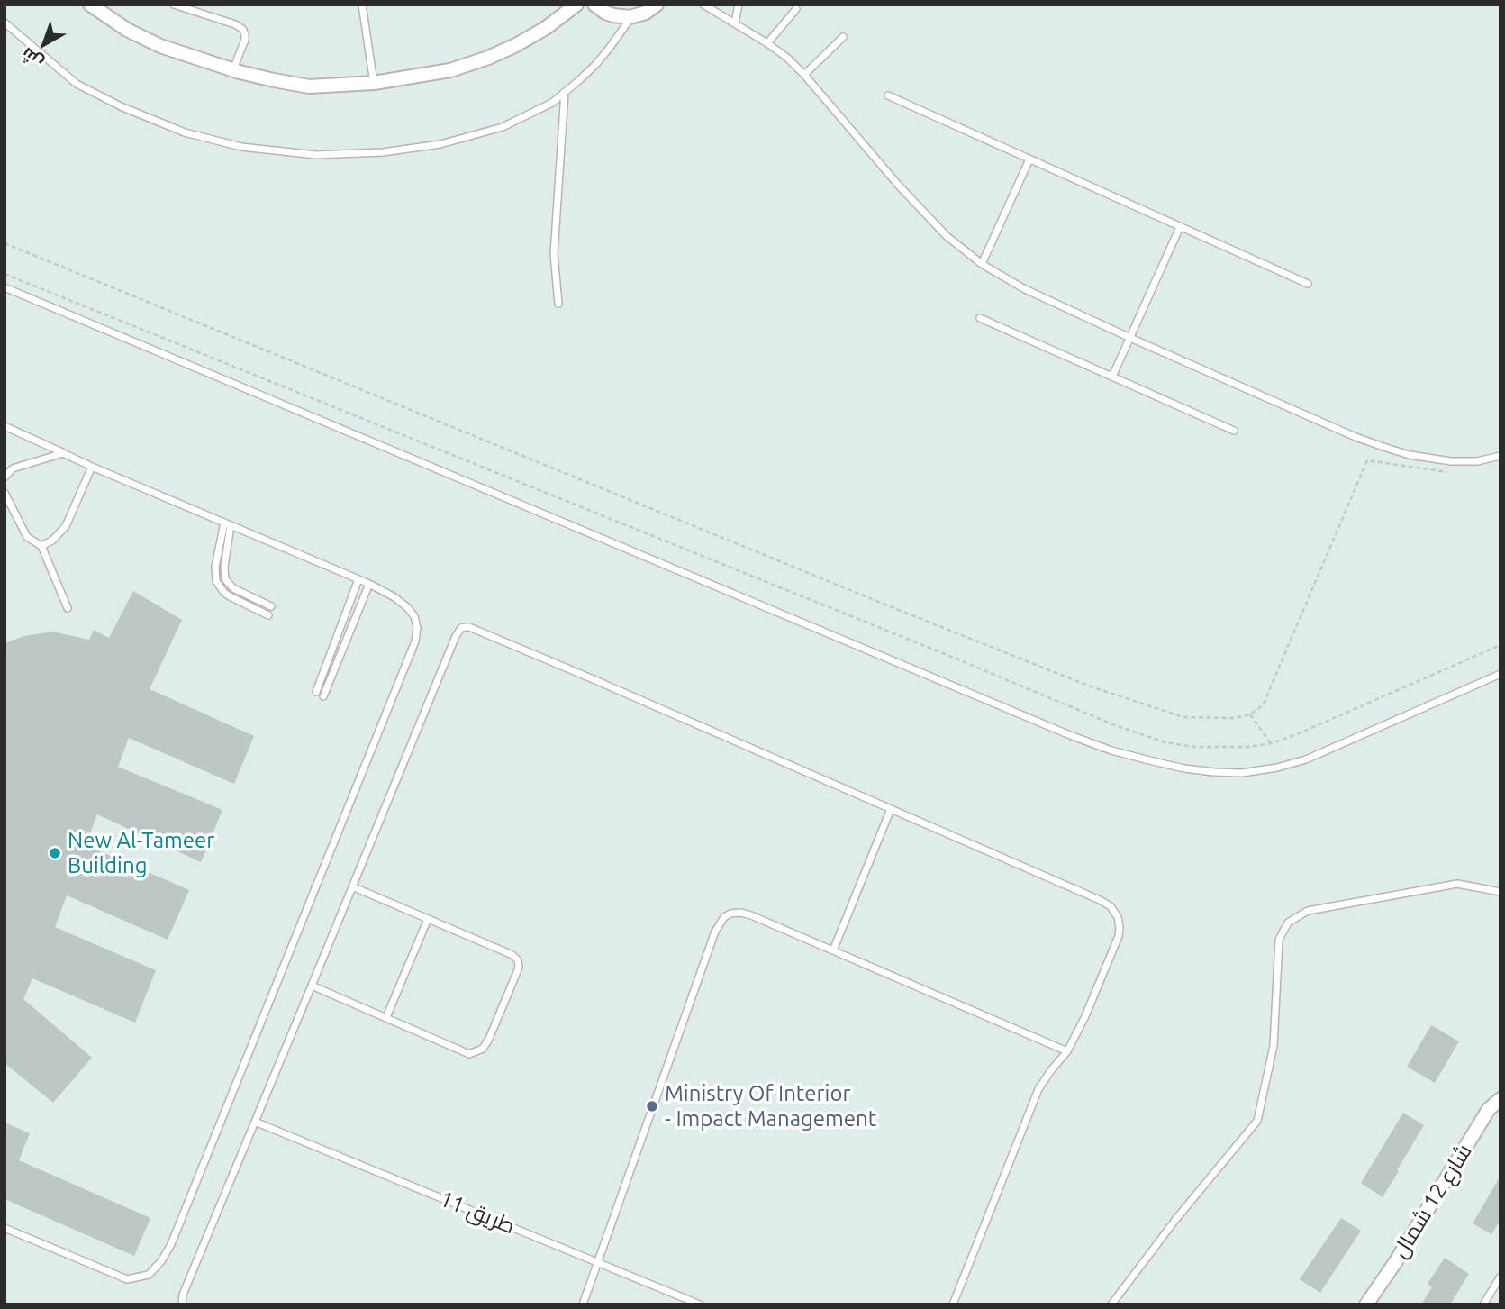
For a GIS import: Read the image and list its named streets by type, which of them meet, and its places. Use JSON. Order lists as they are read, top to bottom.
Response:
{
  "streets": {
    "street": ["شارع 12 شمال"],
    "lane": ["طريق 11"]
  },
  "places": ["New Al-Tameer Building", "Ministry Of Interior - Impact Management"],
  "north": "bottom left"
}
